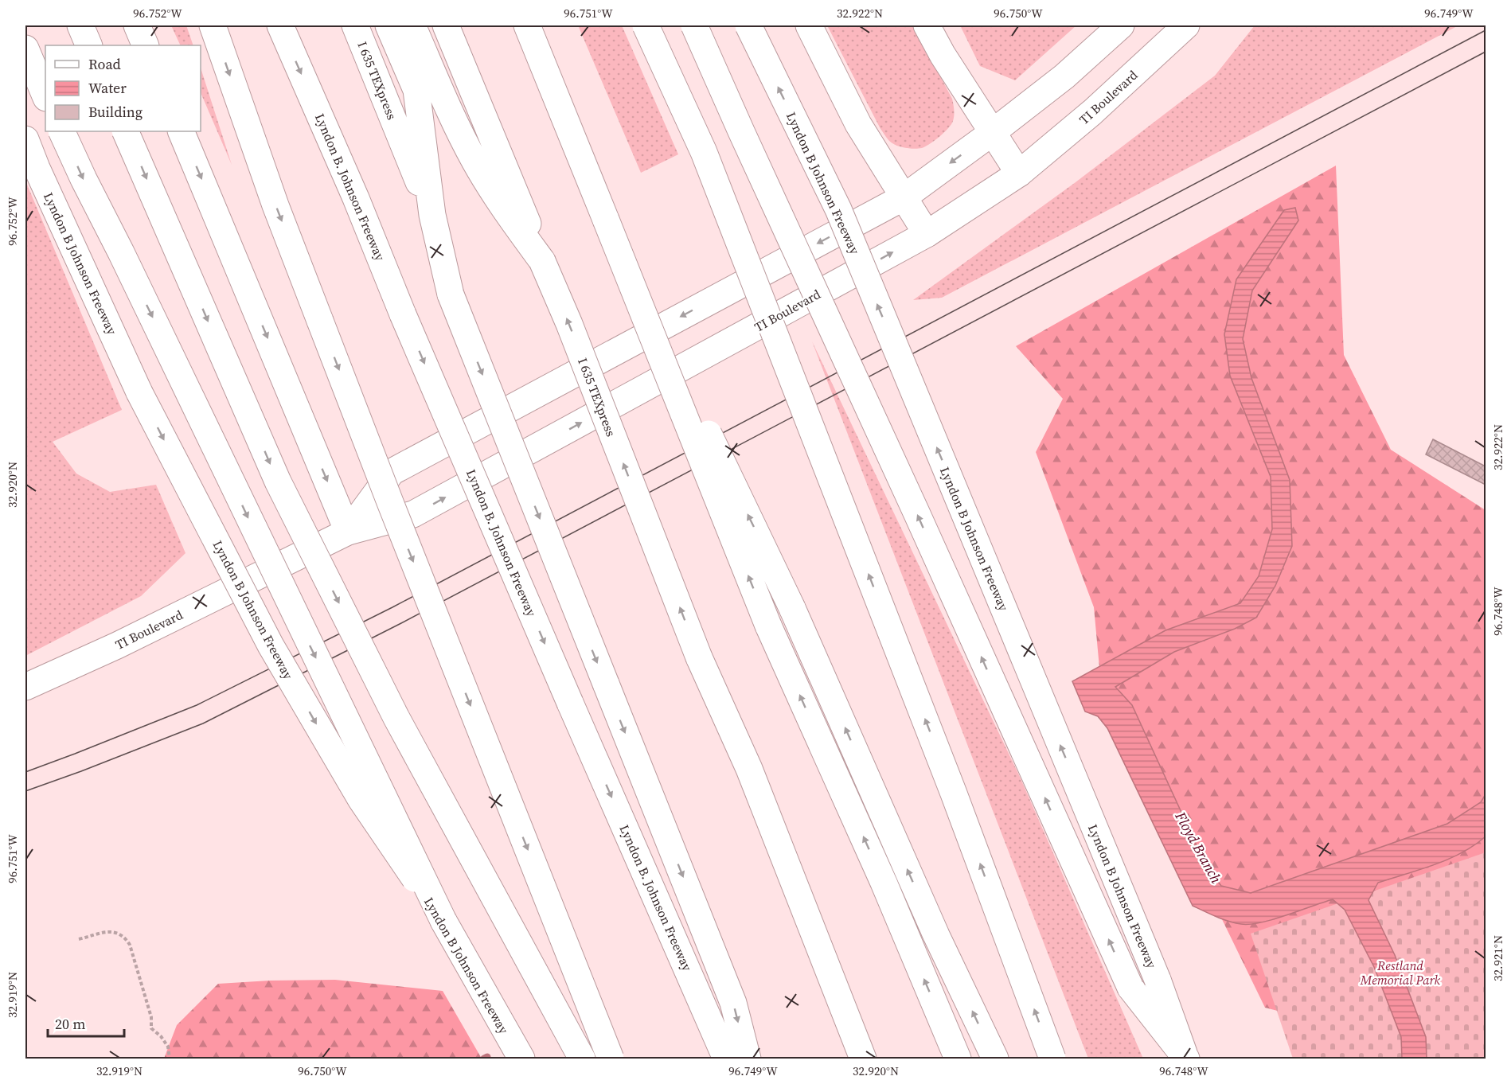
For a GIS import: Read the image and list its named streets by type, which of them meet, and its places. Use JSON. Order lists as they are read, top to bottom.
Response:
{
  "streets": {
    "main road": [
      "I 635 TEXpress",
      "TI Boulevard",
      "Lyndon B Johnson Freeway",
      "Lyndon B. Johnson Freeway"
    ]
  },
  "water": ["Floyd Branch"],
  "parks": ["Restland Memorial Park"],
  "legend": ["Road", "Water", "Building"],
  "scale_bar": "20 m",
  "coordinates": [
    "96.752°W",
    "96.751°W",
    "32.922°N",
    "96.750°W",
    "96.749°W",
    "32.920°N",
    "96.748°W",
    "32.921°N",
    "32.919°N"
  ]
}
